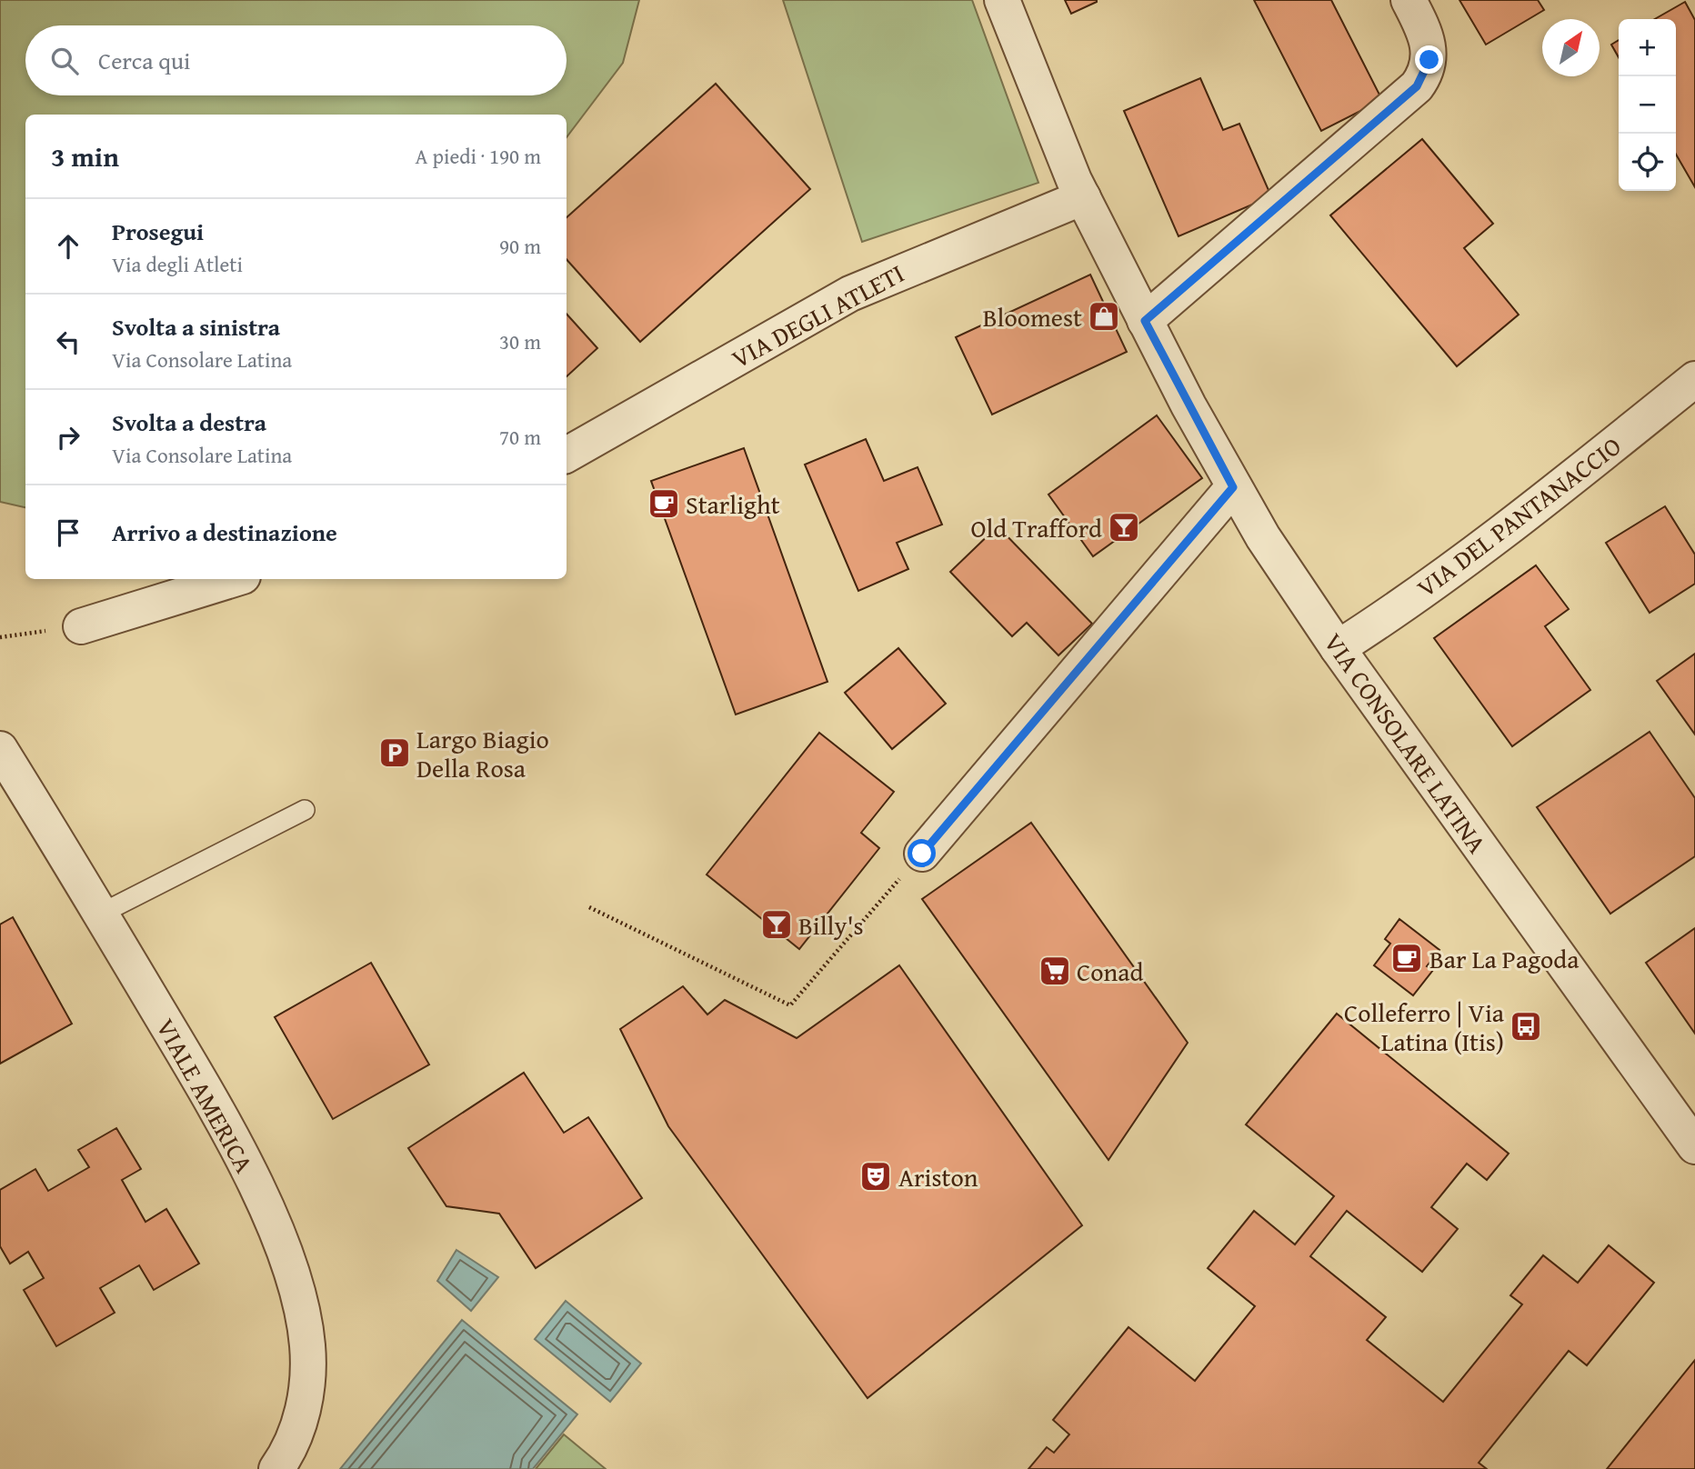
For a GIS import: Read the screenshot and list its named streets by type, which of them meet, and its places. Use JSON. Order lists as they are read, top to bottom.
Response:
{
  "streets": {
    "street": [
      "VIA DEGLI ATLETI",
      "VIA DEL PANTANACCIO",
      "VIA CONSOLARE LATINA",
      "VIALE AMERICA"
    ]
  },
  "crossings": [
    ["VIA DEGLI ATLETI", "VIA CONSOLARE LATINA"],
    ["VIA DEL PANTANACCIO", "VIA CONSOLARE LATINA"]
  ],
  "places": {
    "shop": ["Bloomest"],
    "cafe": ["Starlight", "Bar La Pagoda"],
    "bar": ["Old Trafford", "Billy's"],
    "parking": ["Largo Biagio Della Rosa"],
    "supermarket": ["Conad"],
    "bus stop": ["Colleferro | Via Latina (Itis)"],
    "theatre": ["Ariston"]
  },
  "north": "top right",
  "page": {
    "map_buttons": ["+", "−"],
    "search": "Cerca qui",
    "heading": ["3 min", "A piedi · 190 m"],
    "list": [
      ["Prosegui", "Via degli Atleti", "90 m"],
      ["Svolta a sinistra", "Via Consolare Latina", "30 m"],
      ["Svolta a destra", "Via Consolare Latina", "70 m"],
      "Arrivo a destinazione"
    ]
  }
}
